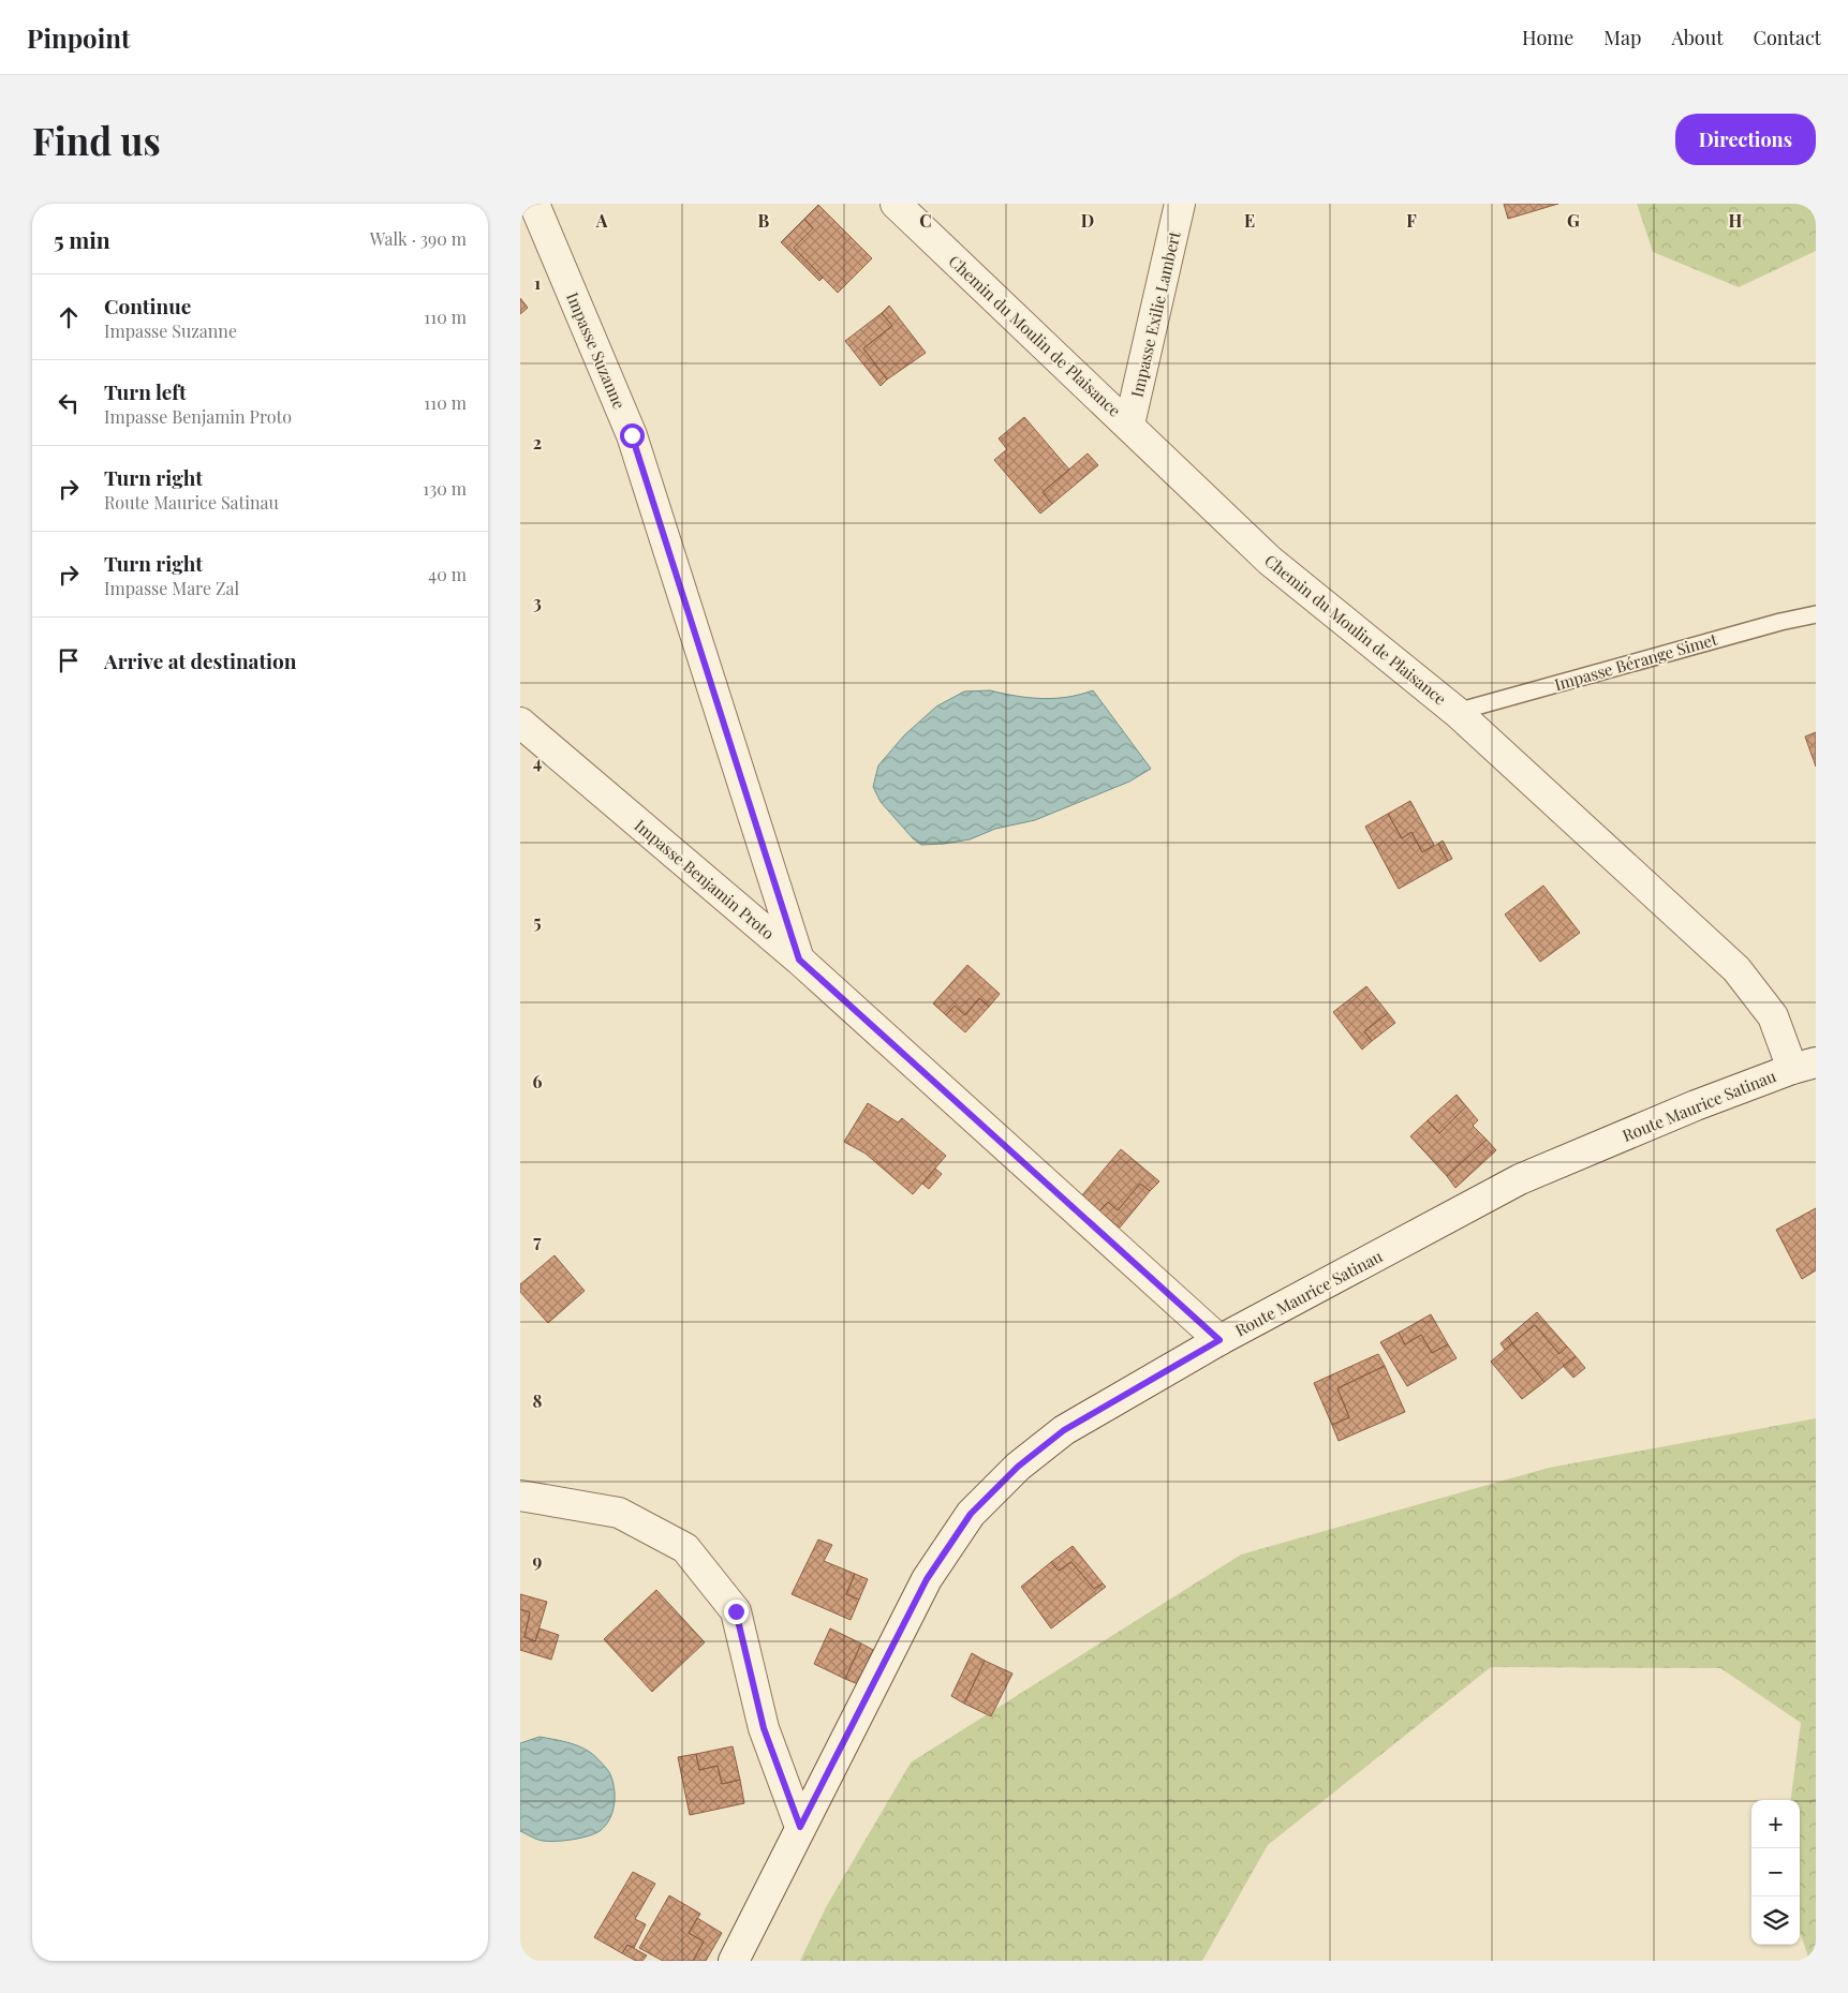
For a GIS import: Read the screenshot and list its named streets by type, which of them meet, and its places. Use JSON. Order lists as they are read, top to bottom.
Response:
{
  "streets": {
    "street": [
      "Impasse Exilie Lambert",
      "Chemin du Moulin de Plaisance",
      "Impasse Suzanne",
      "Impasse Benjamin Proto",
      "Route Maurice Satinau"
    ],
    "lane": ["Impasse Bérange Simet"]
  },
  "crossings": [
    ["Impasse Exilie Lambert", "Chemin du Moulin de Plaisance"],
    ["Chemin du Moulin de Plaisance", "Impasse Bérange Simet"],
    ["Chemin du Moulin de Plaisance", "Route Maurice Satinau"],
    ["Impasse Suzanne", "Impasse Benjamin Proto"],
    ["Impasse Benjamin Proto", "Route Maurice Satinau"]
  ],
  "page": {
    "header": "Pinpoint",
    "nav": [
      "Home",
      "Map",
      "About",
      "Contact"
    ],
    "buttons": "Directions",
    "title": "Find us",
    "heading": ["5 min", "Walk · 390 m"],
    "list": [
      ["Continue", "Impasse Suzanne", "110 m"],
      ["Turn left", "Impasse Benjamin Proto", "110 m"],
      ["Turn right", "Route Maurice Satinau", "130 m"],
      ["Turn right", "Impasse Mare Zal", "40 m"],
      "Arrive at destination"
    ],
    "map_buttons": ["+", "−"]
  },
  "grid": {
    "columns": [
      "A",
      "B",
      "C",
      "D",
      "E",
      "F",
      "G",
      "H"
    ],
    "rows": [
      "1",
      "2",
      "3",
      "4",
      "5",
      "6",
      "7",
      "8",
      "9"
    ]
  }
}
